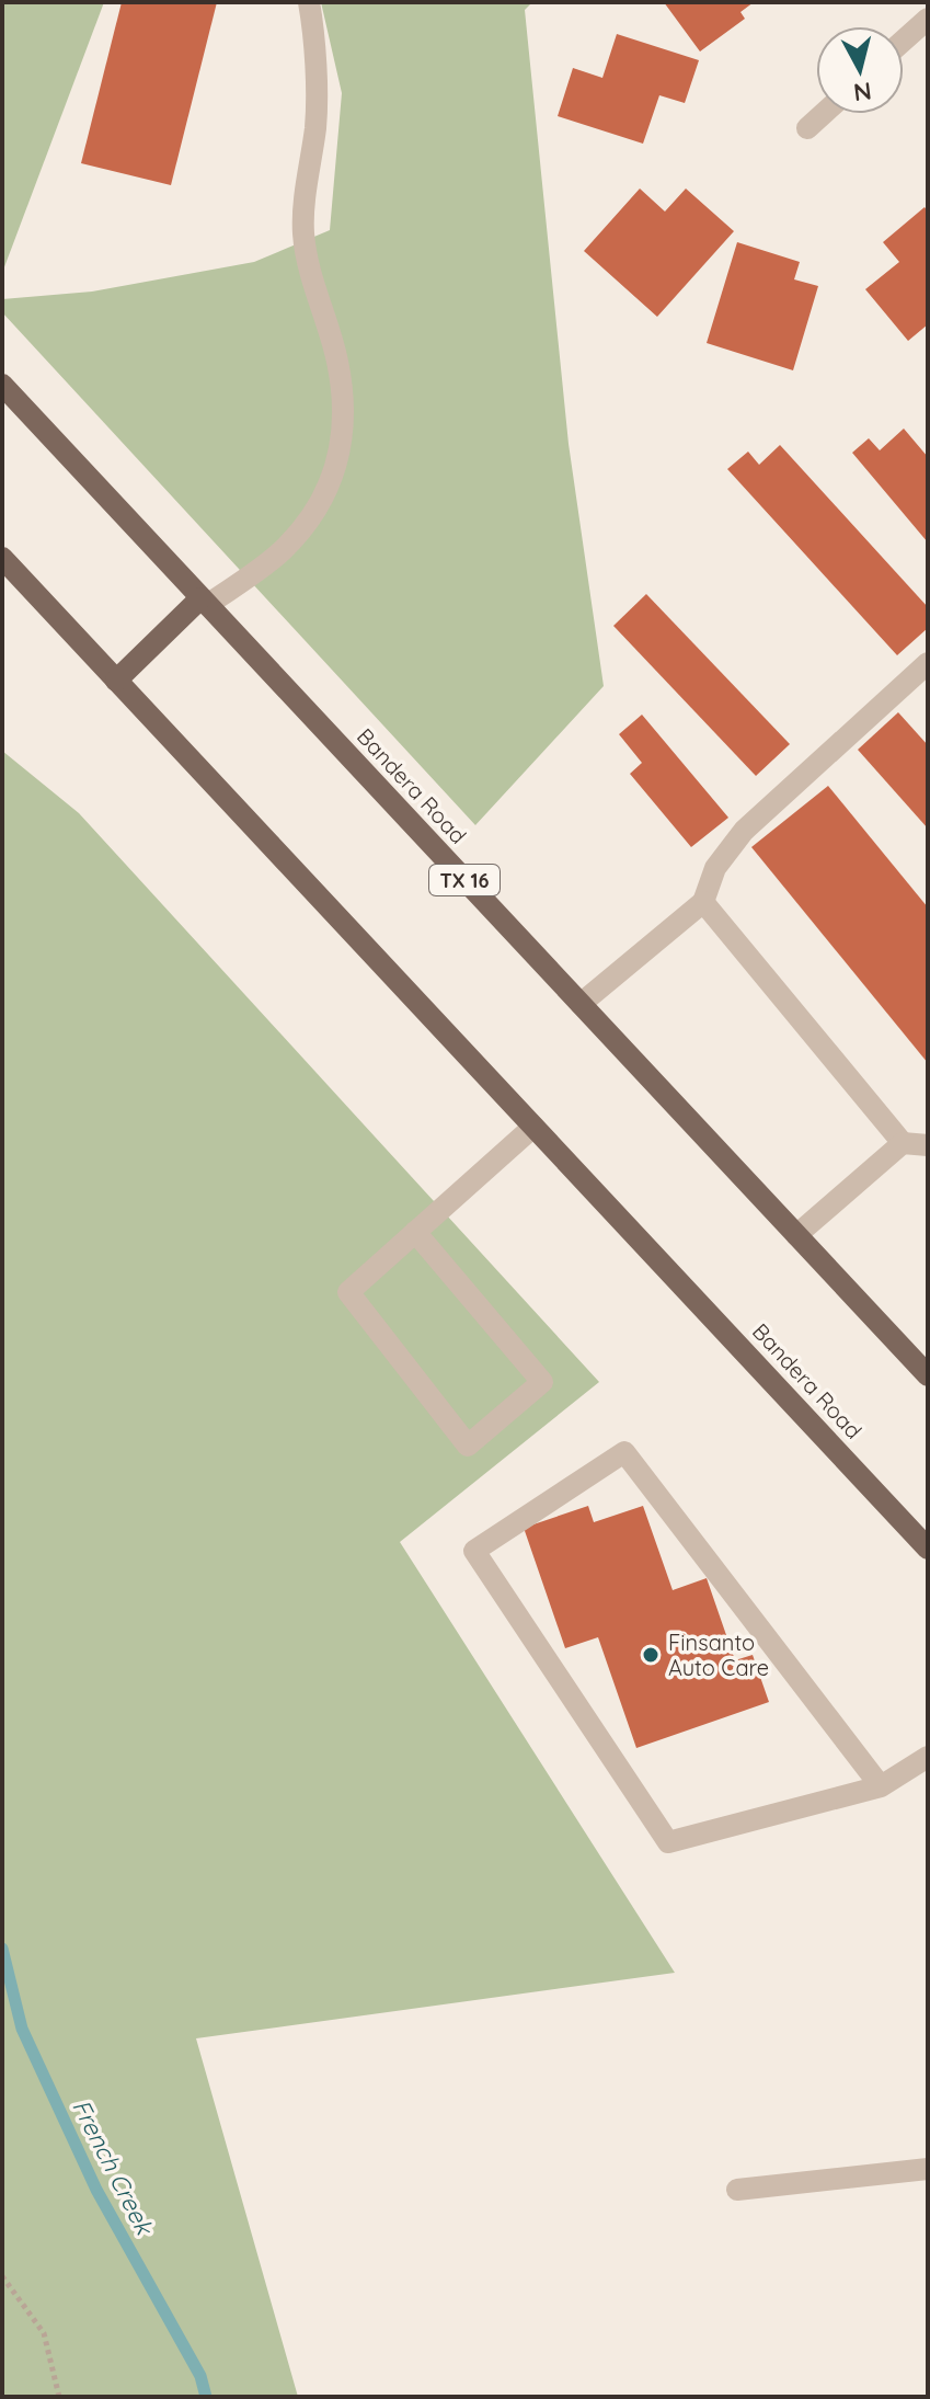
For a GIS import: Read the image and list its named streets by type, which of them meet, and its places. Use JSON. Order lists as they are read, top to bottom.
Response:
{
  "streets": {
    "main road": ["Bandera Road", "TX 16"]
  },
  "water": ["French Creek"],
  "places": ["Finsanto Auto Care"],
  "north": "bottom"
}
